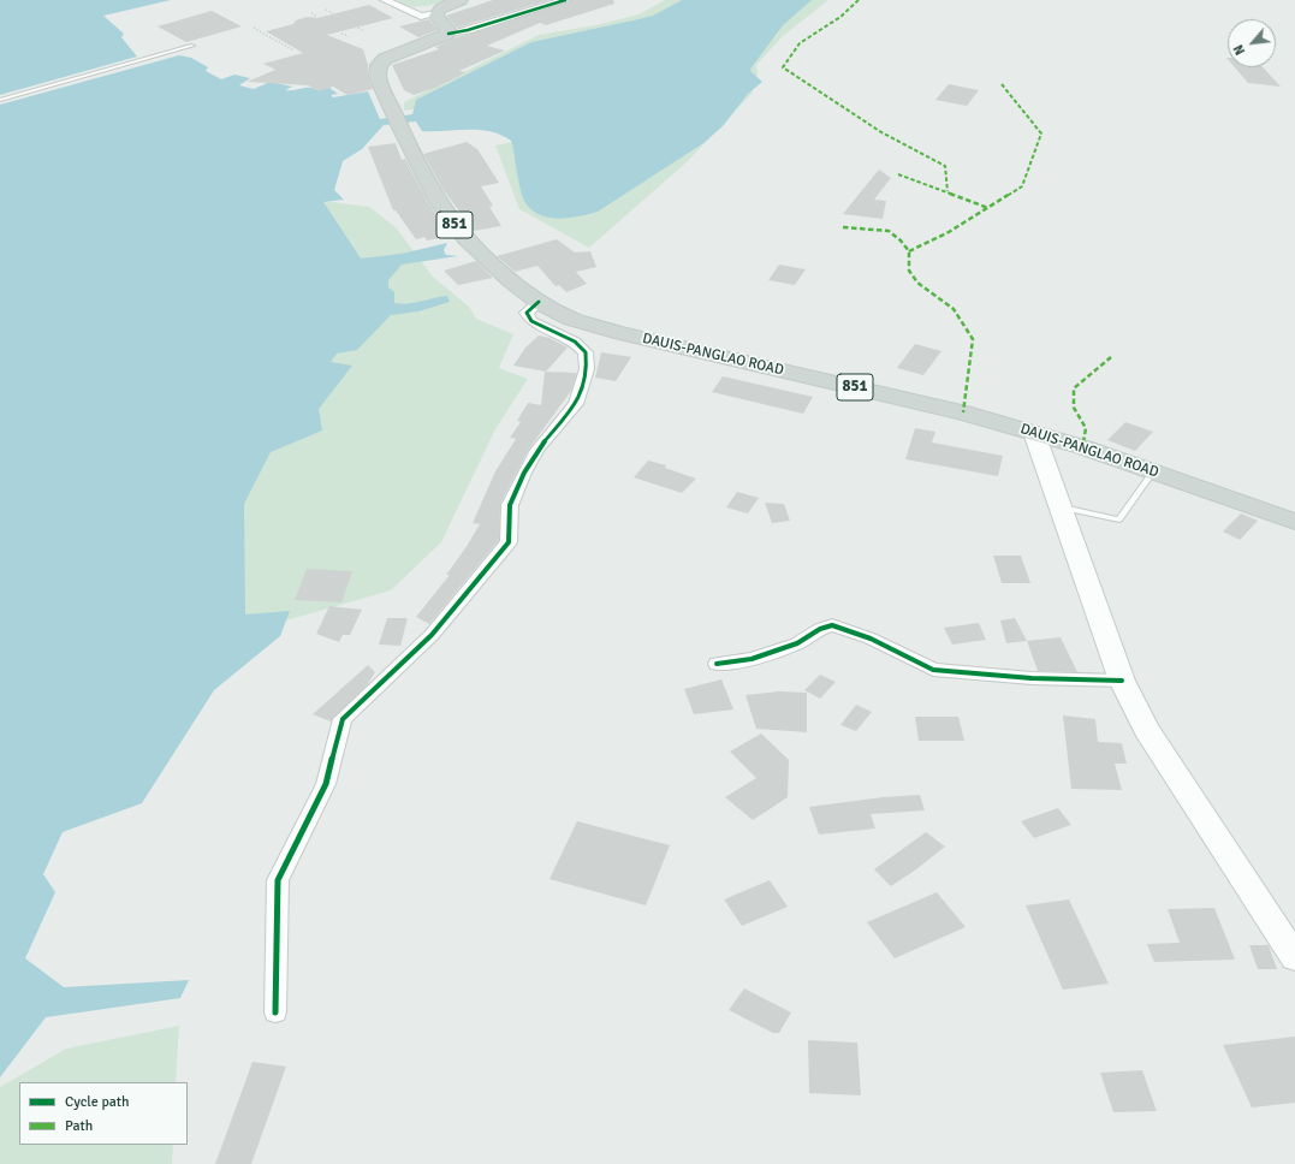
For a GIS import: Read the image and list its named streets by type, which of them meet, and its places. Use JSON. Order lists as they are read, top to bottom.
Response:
{
  "streets": {
    "main road": ["851", "DAUIS-PANGLAO ROAD"]
  },
  "legend": ["Cycle path", "Path"],
  "north": "bottom left"
}
